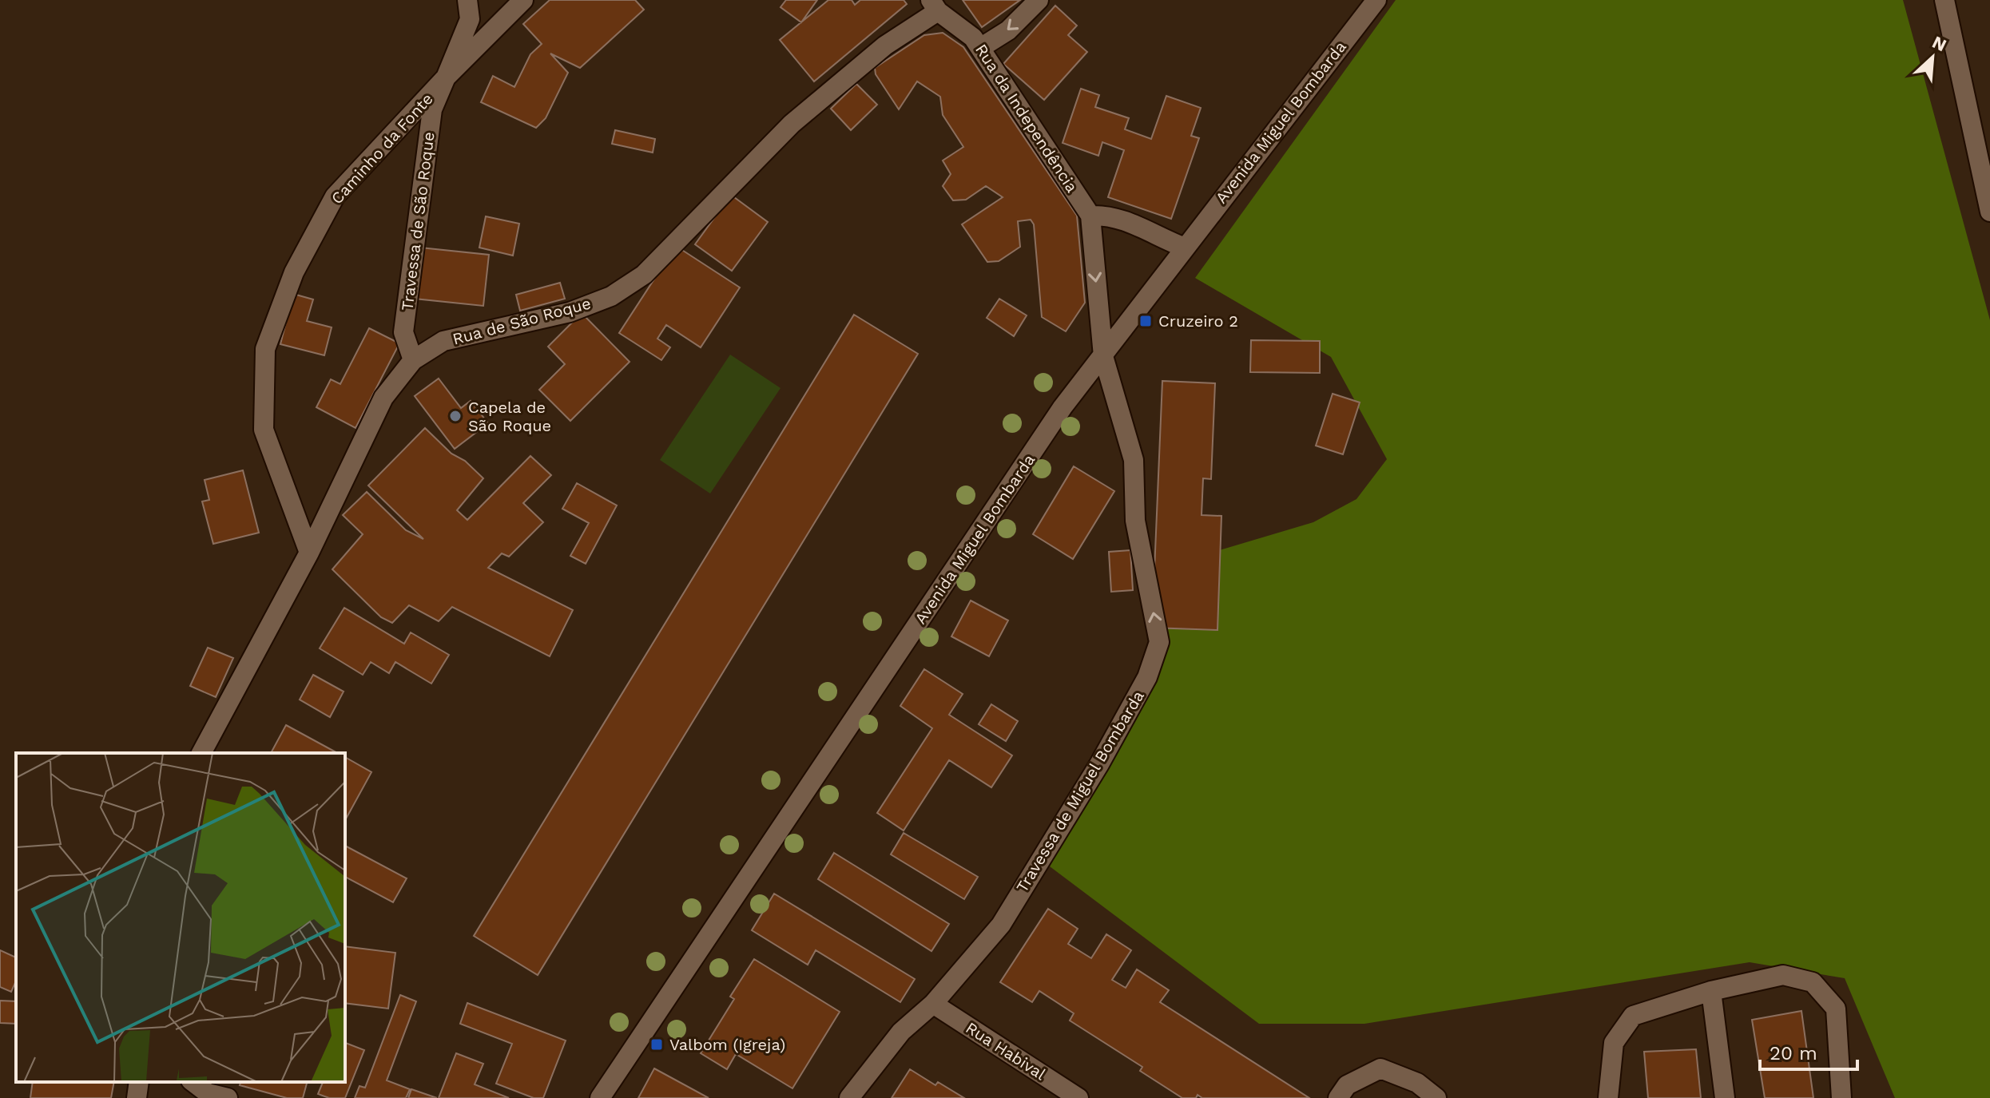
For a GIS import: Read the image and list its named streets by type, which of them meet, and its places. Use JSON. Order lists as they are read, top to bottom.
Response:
{
  "streets": {
    "street": [
      "Rua da Independência",
      "Avenida Miguel Bombarda",
      "Caminho da Fonte",
      "Travessa de São Roque",
      "Rua de São Roque",
      "Travessa de Miguel Bombarda",
      "Rua Habival"
    ]
  },
  "crossings": [
    ["Rua da Independência", "Avenida Miguel Bombarda"],
    ["Rua da Independência", "Rua de São Roque"],
    ["Rua da Independência", "Travessa de Miguel Bombarda"],
    ["Avenida Miguel Bombarda", "Travessa de Miguel Bombarda"],
    ["Caminho da Fonte", "Travessa de São Roque"],
    ["Caminho da Fonte", "Rua de São Roque"],
    ["Travessa de São Roque", "Rua de São Roque"],
    ["Travessa de Miguel Bombarda", "Rua Habival"]
  ],
  "one_way": ["Travessa de Miguel Bombarda"],
  "places": {
    "transit": ["Cruzeiro 2", "Valbom (Igreja)"],
    "other": ["Capela de São Roque"]
  },
  "scale_bar": "20 m",
  "north": "top right"
}
